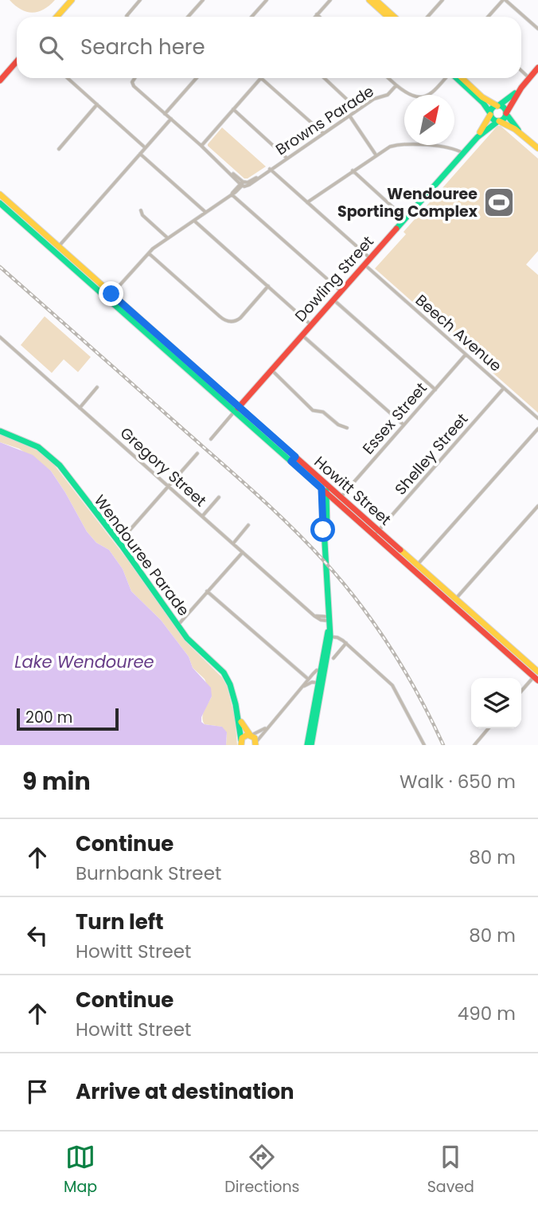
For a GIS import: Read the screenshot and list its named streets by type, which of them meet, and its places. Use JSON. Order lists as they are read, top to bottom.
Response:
{
  "streets": {
    "main road": ["Dowling Street", "Howitt Street", "Wendouree Parade"],
    "street": [
      "Browns Parade",
      "Beech Avenue",
      "Essex Street",
      "Shelley Street",
      "Gregory Street"
    ]
  },
  "crossings": [
    ["Browns Parade", "Howitt Street"],
    ["Dowling Street", "Beech Avenue"],
    ["Dowling Street", "Howitt Street"],
    ["Beech Avenue", "Essex Street"],
    ["Beech Avenue", "Shelley Street"],
    ["Essex Street", "Howitt Street"],
    ["Shelley Street", "Howitt Street"]
  ],
  "water": ["Lake Wendouree"],
  "places": {
    "sports": ["Wendouree Sporting Complex"]
  },
  "scale_bar": "200 m",
  "north": "top right",
  "page": {
    "search": "Search here",
    "scale": "200 m",
    "heading": ["9 min", "Walk · 650 m"],
    "list": [
      ["Continue", "Burnbank Street", "80 m"],
      ["Turn left", "Howitt Street", "80 m"],
      ["Continue", "Howitt Street", "490 m"],
      "Arrive at destination"
    ],
    "nav": ["Map", "Directions", "Saved"]
  }
}
